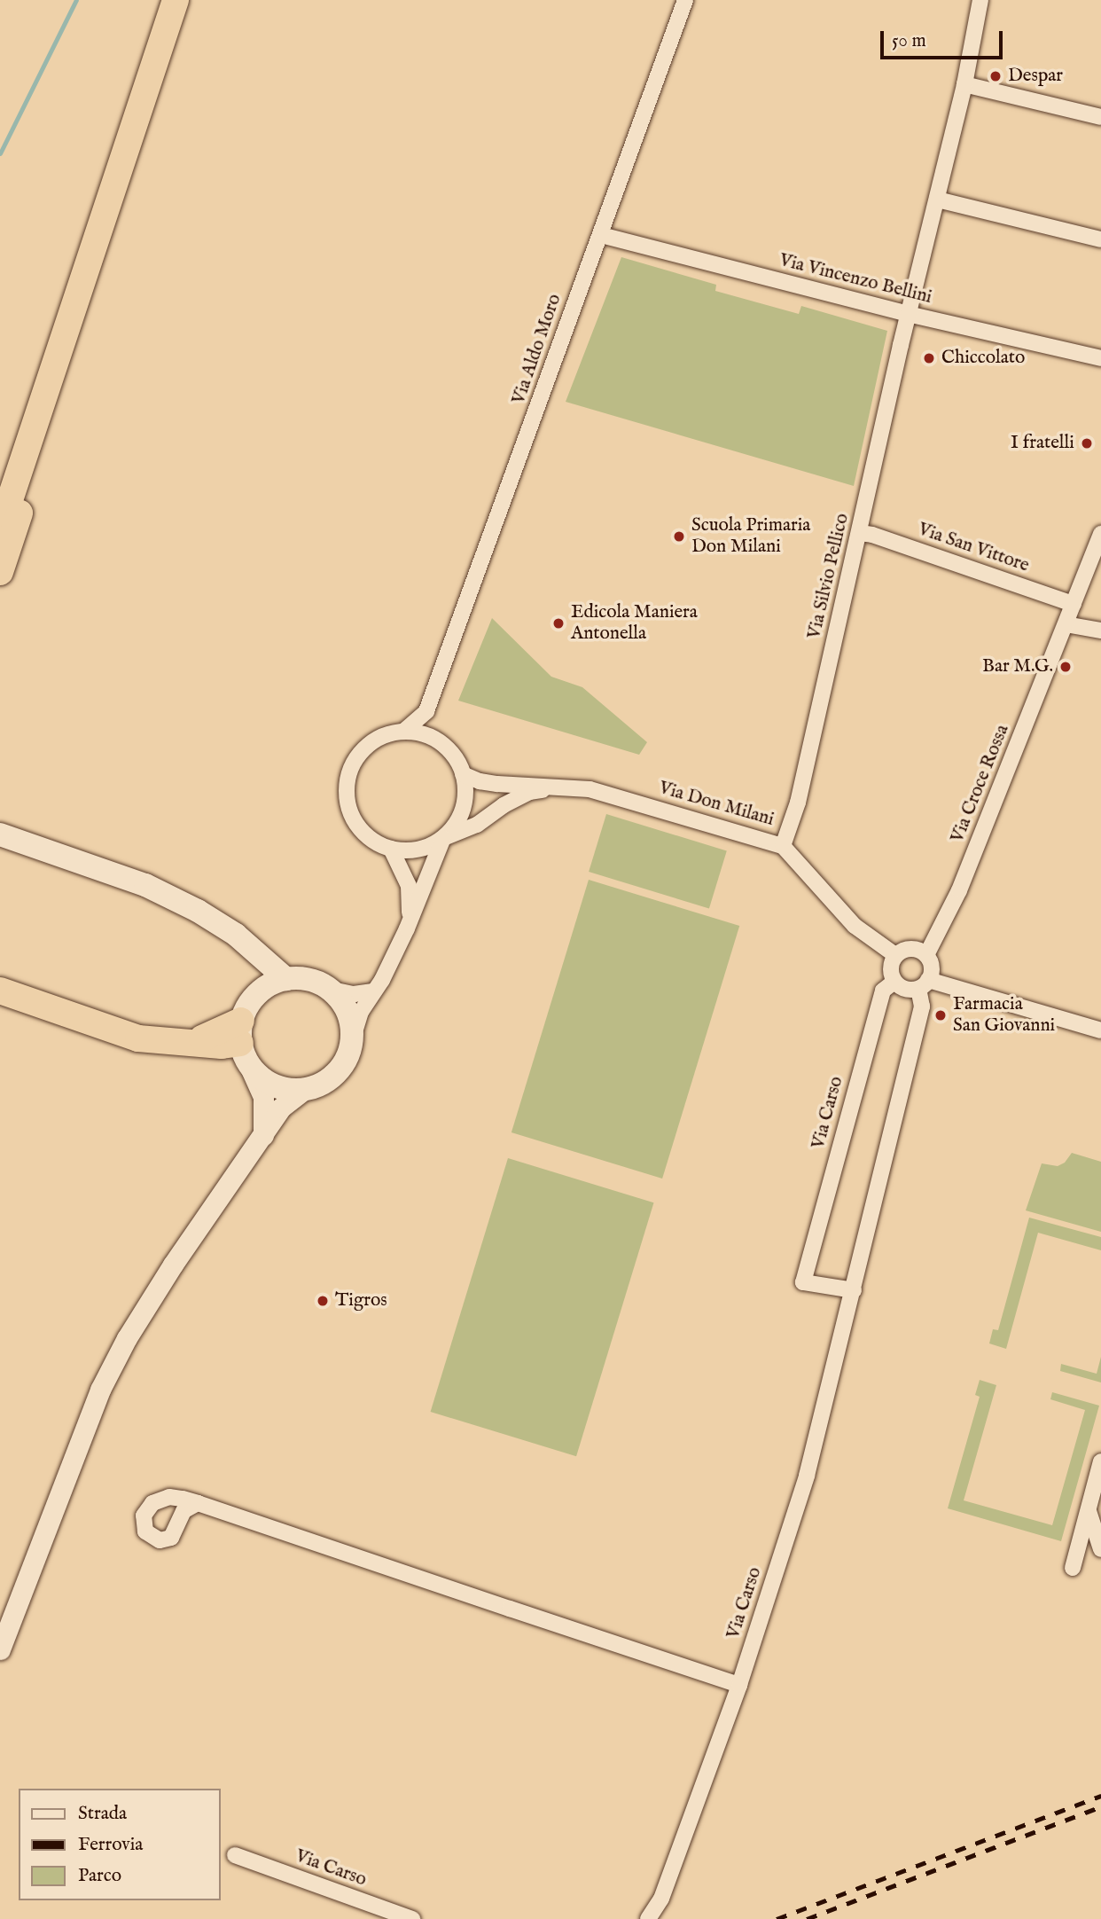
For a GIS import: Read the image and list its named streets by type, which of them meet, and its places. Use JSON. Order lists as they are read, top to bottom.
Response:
{
  "streets": {
    "street": [
      "Via Vincenzo Bellini",
      "Via Aldo Moro",
      "Via San Vittore",
      "Via Silvio Pellico",
      "Via Croce Rossa",
      "Via Don Milani",
      "Via Carso"
    ]
  },
  "crossings": [
    ["Via Vincenzo Bellini", "Via Aldo Moro"],
    ["Via Vincenzo Bellini", "Via Silvio Pellico"],
    ["Via Aldo Moro", "Via Don Milani"],
    ["Via San Vittore", "Via Silvio Pellico"],
    ["Via San Vittore", "Via Croce Rossa"],
    ["Via Silvio Pellico", "Via Don Milani"],
    ["Via Croce Rossa", "Via Don Milani"],
    ["Via Croce Rossa", "Via Carso"],
    ["Via Don Milani", "Via Carso"]
  ],
  "places": [
    "Despar",
    "Chiccolato",
    "I fratelli",
    "Scuola Primaria Don Milani",
    "Edicola Maniera Antonella",
    "Bar M.G.",
    "Farmacia San Giovanni",
    "Tigros"
  ],
  "legend": ["Strada", "Ferrovia", "Parco"],
  "scale_bar": "50 m"
}
